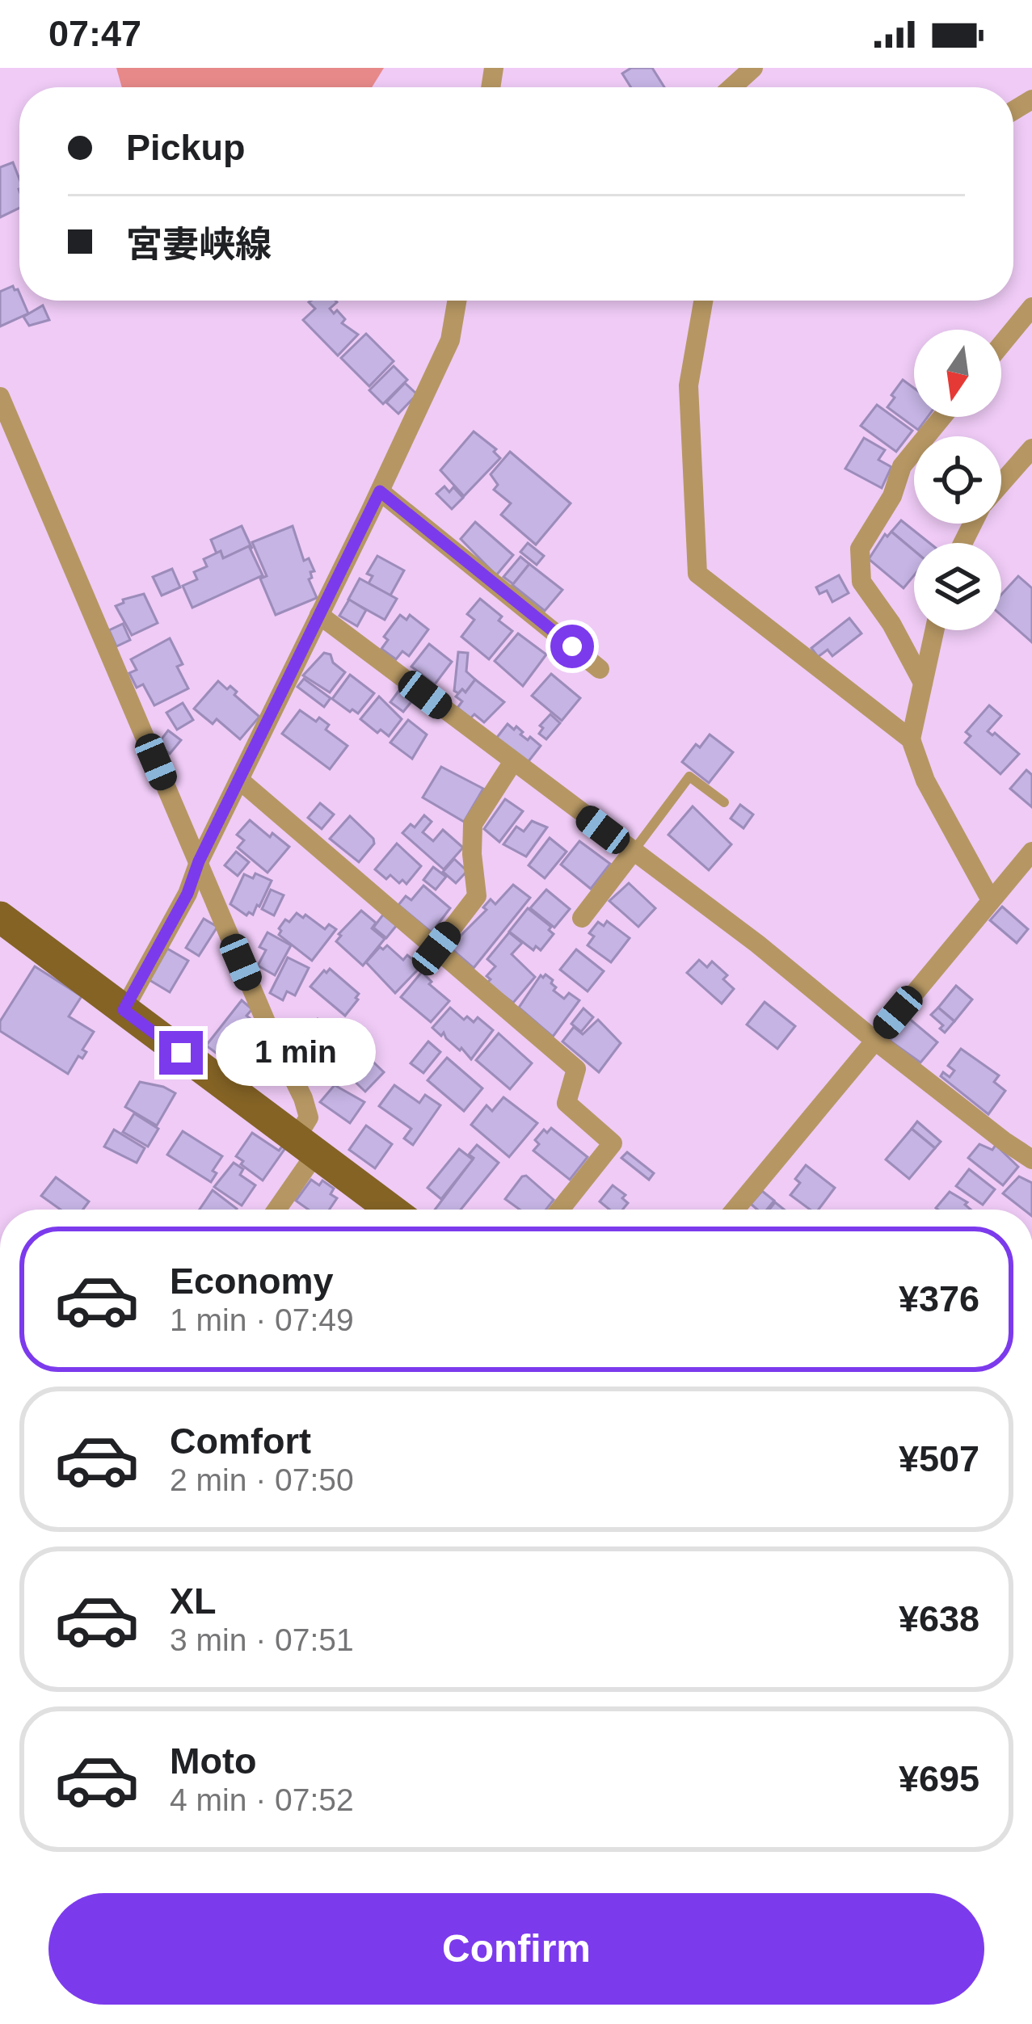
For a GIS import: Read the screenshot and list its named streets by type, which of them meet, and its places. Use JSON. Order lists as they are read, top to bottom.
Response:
{
  "north": "bottom",
  "page": {
    "status": "07:47",
    "banner": ["Pickup", "宮妻峡線"],
    "bubble": "1 min",
    "list": [
      {
        "name": "Economy",
        "note": "1 min · 07:49",
        "value": "¥376"
      },
      {
        "name": "Comfort",
        "note": "2 min · 07:50",
        "value": "¥507"
      },
      {
        "name": "XL",
        "note": "3 min · 07:51",
        "value": "¥638"
      },
      {
        "name": "Moto",
        "note": "4 min · 07:52",
        "value": "¥695"
      }
    ],
    "buttons": "Confirm"
  }
}
